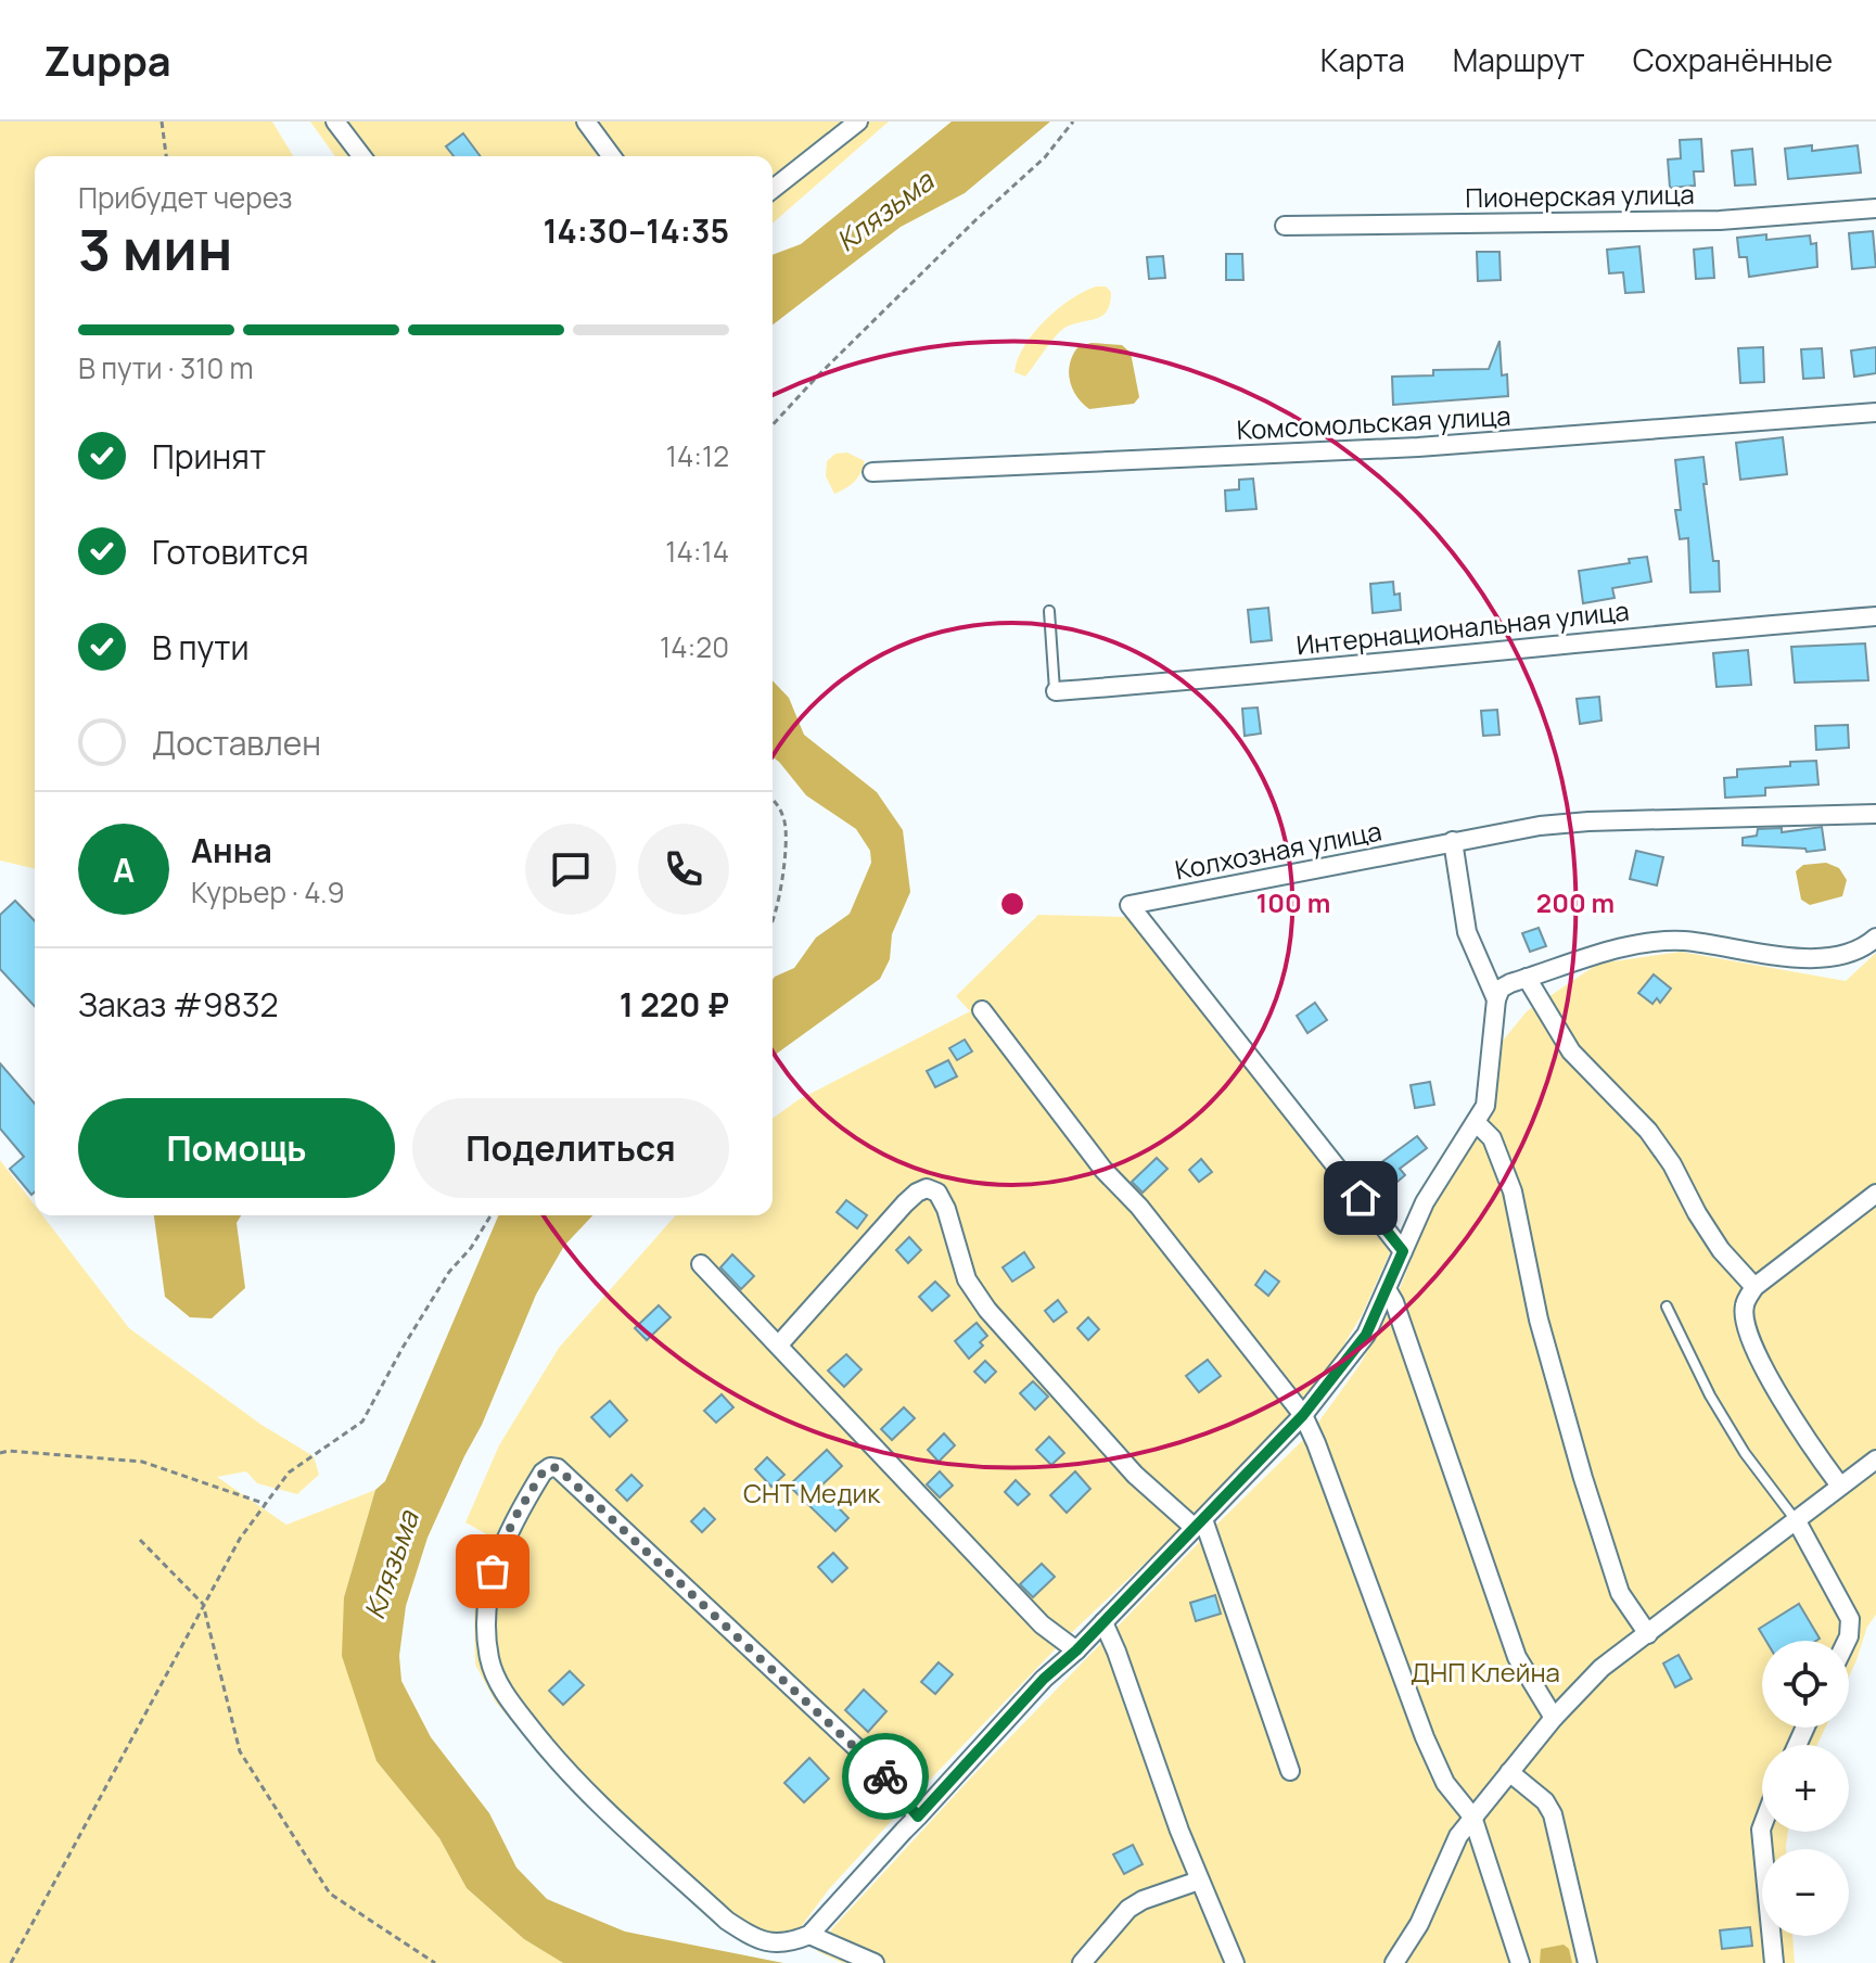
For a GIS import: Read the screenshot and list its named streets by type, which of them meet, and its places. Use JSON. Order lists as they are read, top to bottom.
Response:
{
  "streets": {
    "street": [
      "Пионерская улица",
      "Комсомольская улица",
      "Интернациональная улица",
      "Колхозная улица"
    ]
  },
  "water": ["Клязьма"],
  "parks": ["СНТ Медик", "ДНП Клейна"],
  "page": {
    "header": "Zuppa",
    "nav": ["Карта", "Маршрут", "Сохранённые"],
    "heading": ["3 мин", "Прибудет через", "14:30–14:35"],
    "panel": [
      "Анна",
      "Курьер · 4.9",
      "Заказ #9832",
      "1 220 ₽"
    ],
    "bar": "В пути · 310 m",
    "list": [
      ["Принят", "14:12"],
      ["Готовится", "14:14"],
      ["В пути", "14:20"],
      "Доставлен"
    ],
    "round": "А",
    "buttons": ["Помощь", "Поделиться"],
    "map_buttons": ["+", "−"]
  },
  "rings": ["100 m", "200 m"]
}
